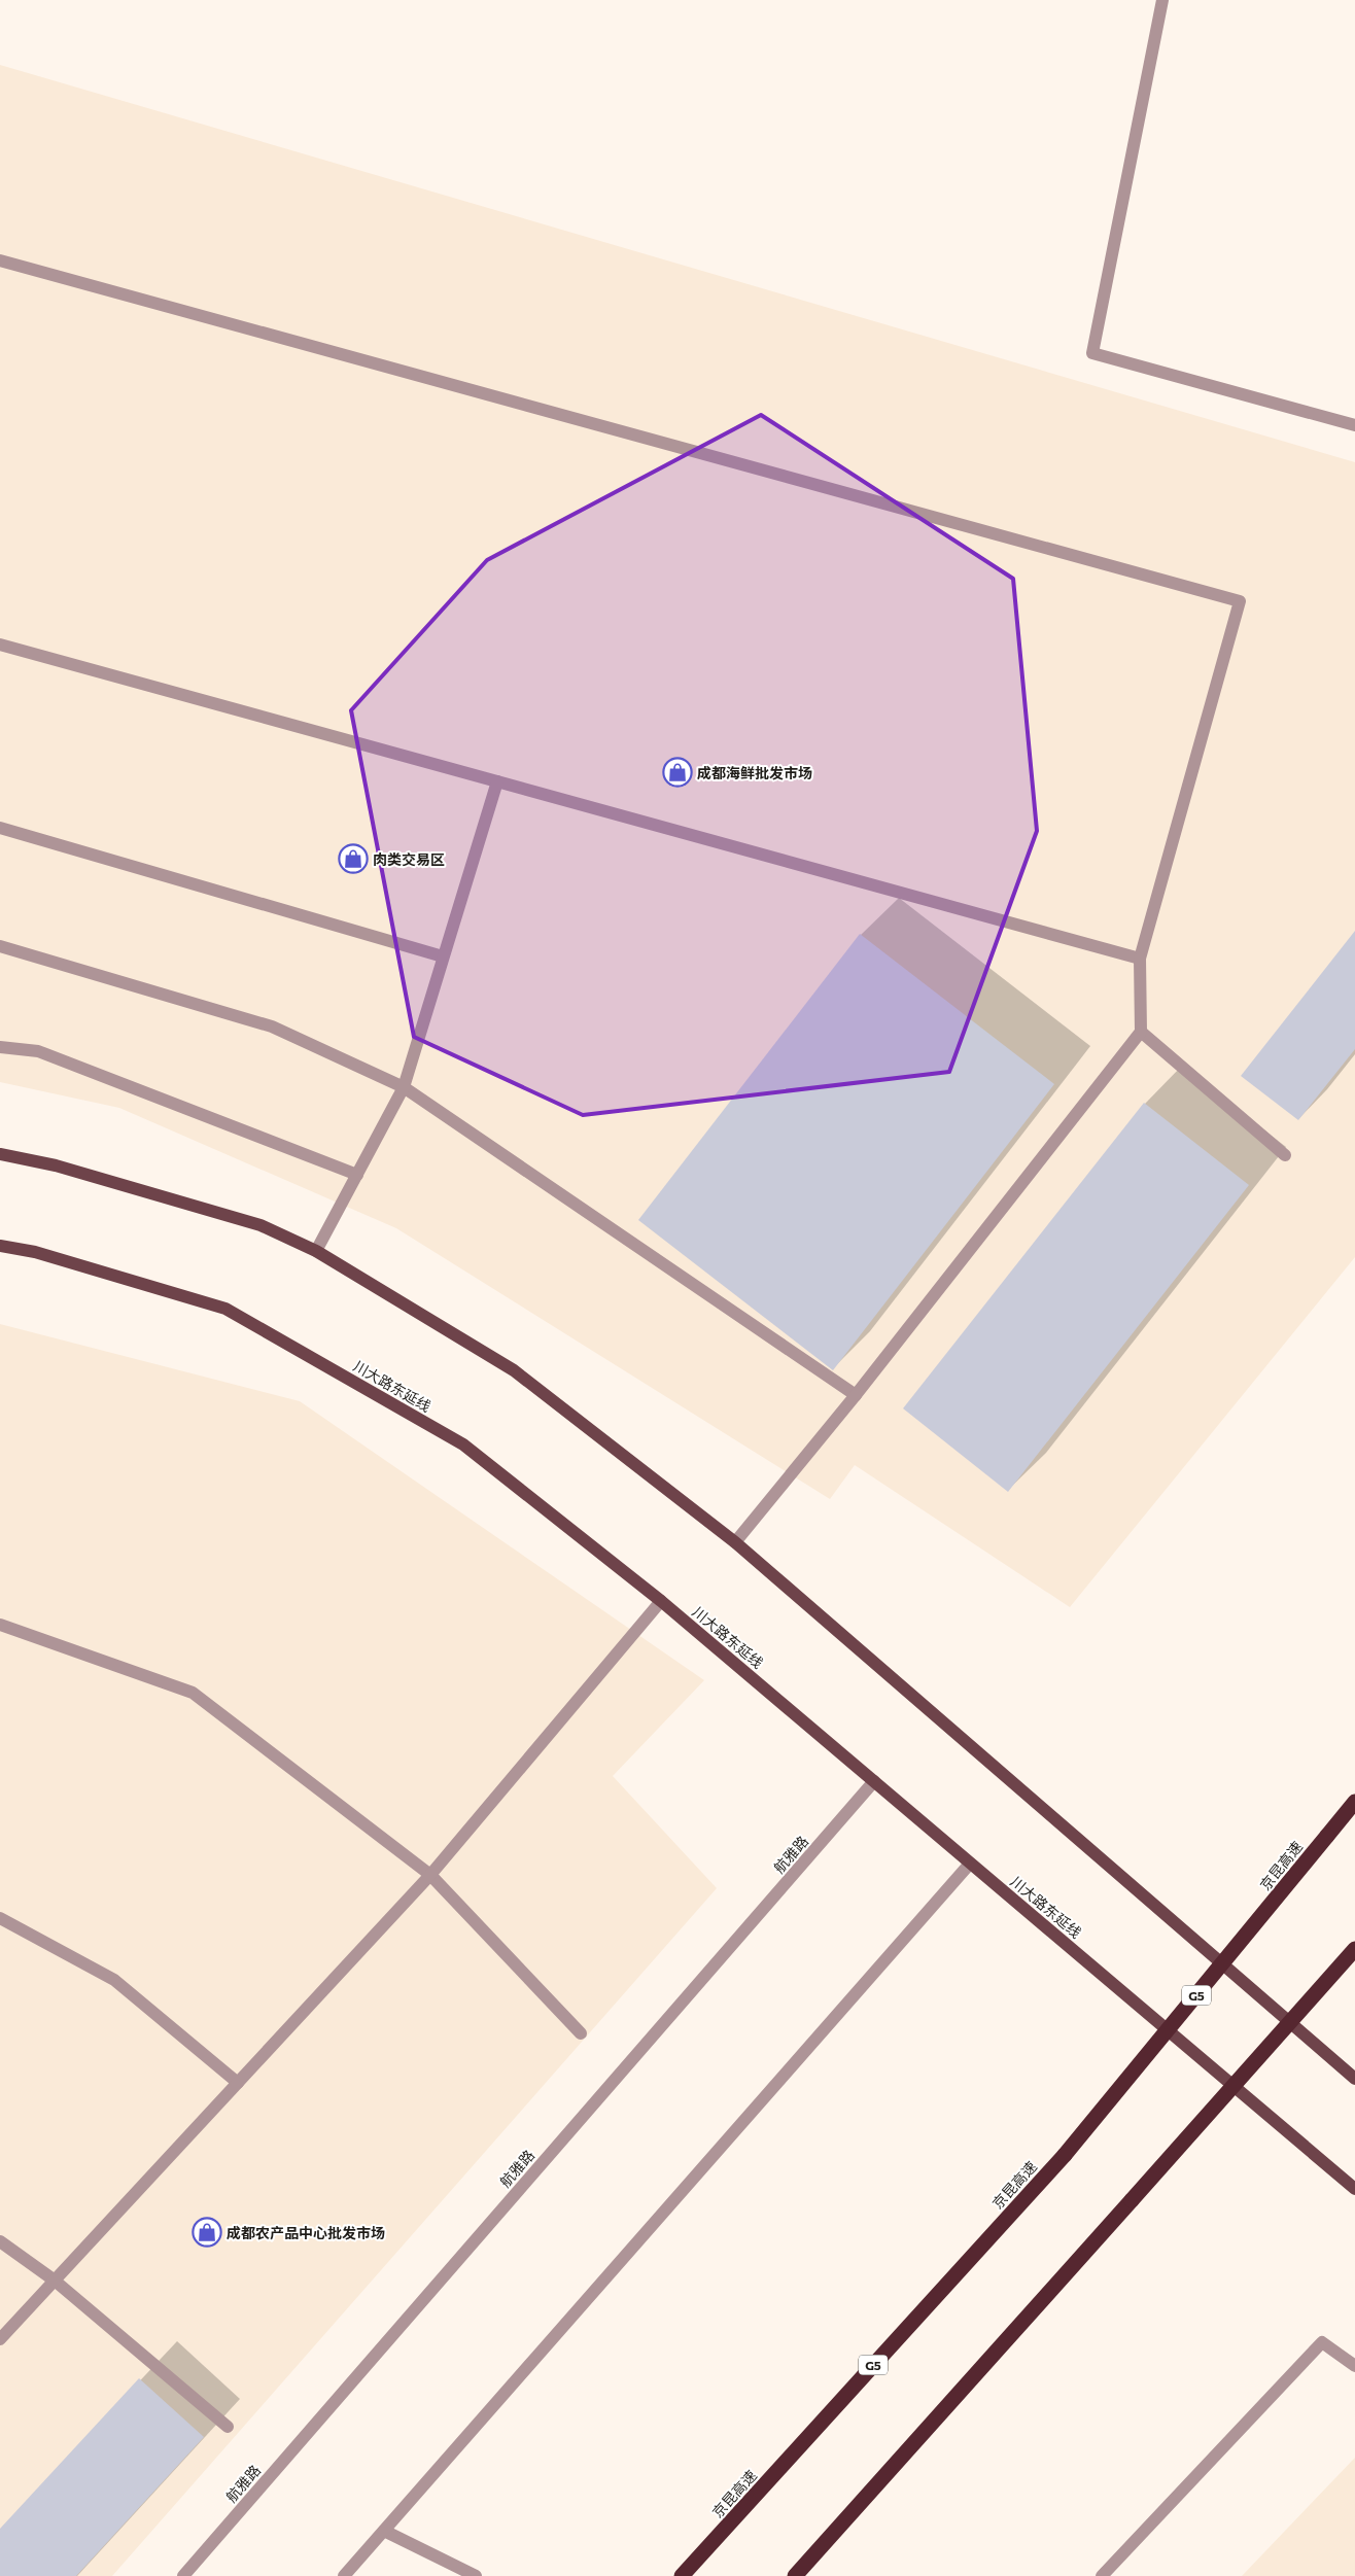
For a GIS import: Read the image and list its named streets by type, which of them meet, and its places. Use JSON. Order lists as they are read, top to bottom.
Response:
{
  "streets": {
    "highway": ["京昆高速", "G5"],
    "main road": ["川大路东延线"],
    "street": ["航雅路"]
  },
  "crossings": [
    ["川大路东延线", "航雅路"]
  ],
  "places": {
    "shop": ["成都海鲜批发市场", "肉类交易区", "成都农产品中心批发市场"]
  }
}
